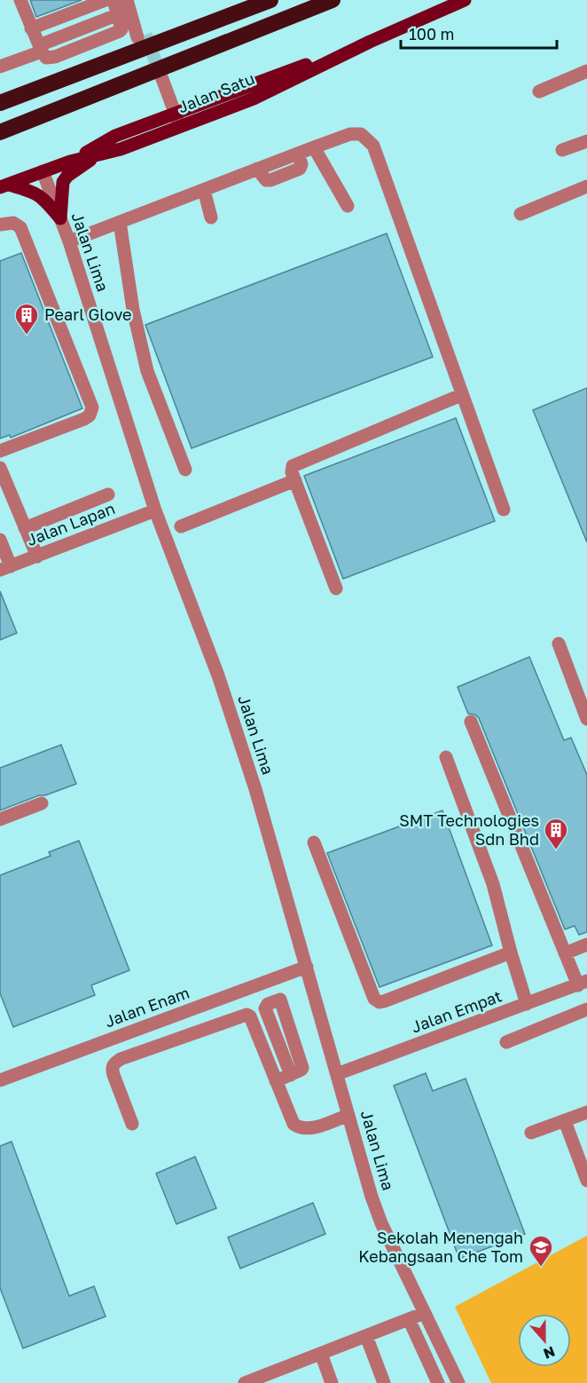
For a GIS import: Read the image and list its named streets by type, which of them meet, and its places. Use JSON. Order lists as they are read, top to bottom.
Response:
{
  "streets": {
    "main road": ["Jalan Satu"],
    "street": [
      "Jalan Lima",
      "Jalan Lapan",
      "Jalan Enam",
      "Jalan Empat"
    ]
  },
  "crossings": [
    ["Jalan Satu", "Jalan Lima"],
    ["Jalan Lima", "Jalan Lapan"],
    ["Jalan Lima", "Jalan Enam"],
    ["Jalan Lima", "Jalan Empat"]
  ],
  "places": {
    "building": ["Pearl Glove", "SMT Technologies Sdn Bhd"],
    "school or university": ["Sekolah Menengah Kebangsaan Che Tom"]
  },
  "scale_bar": "100 m",
  "north": "bottom"
}
